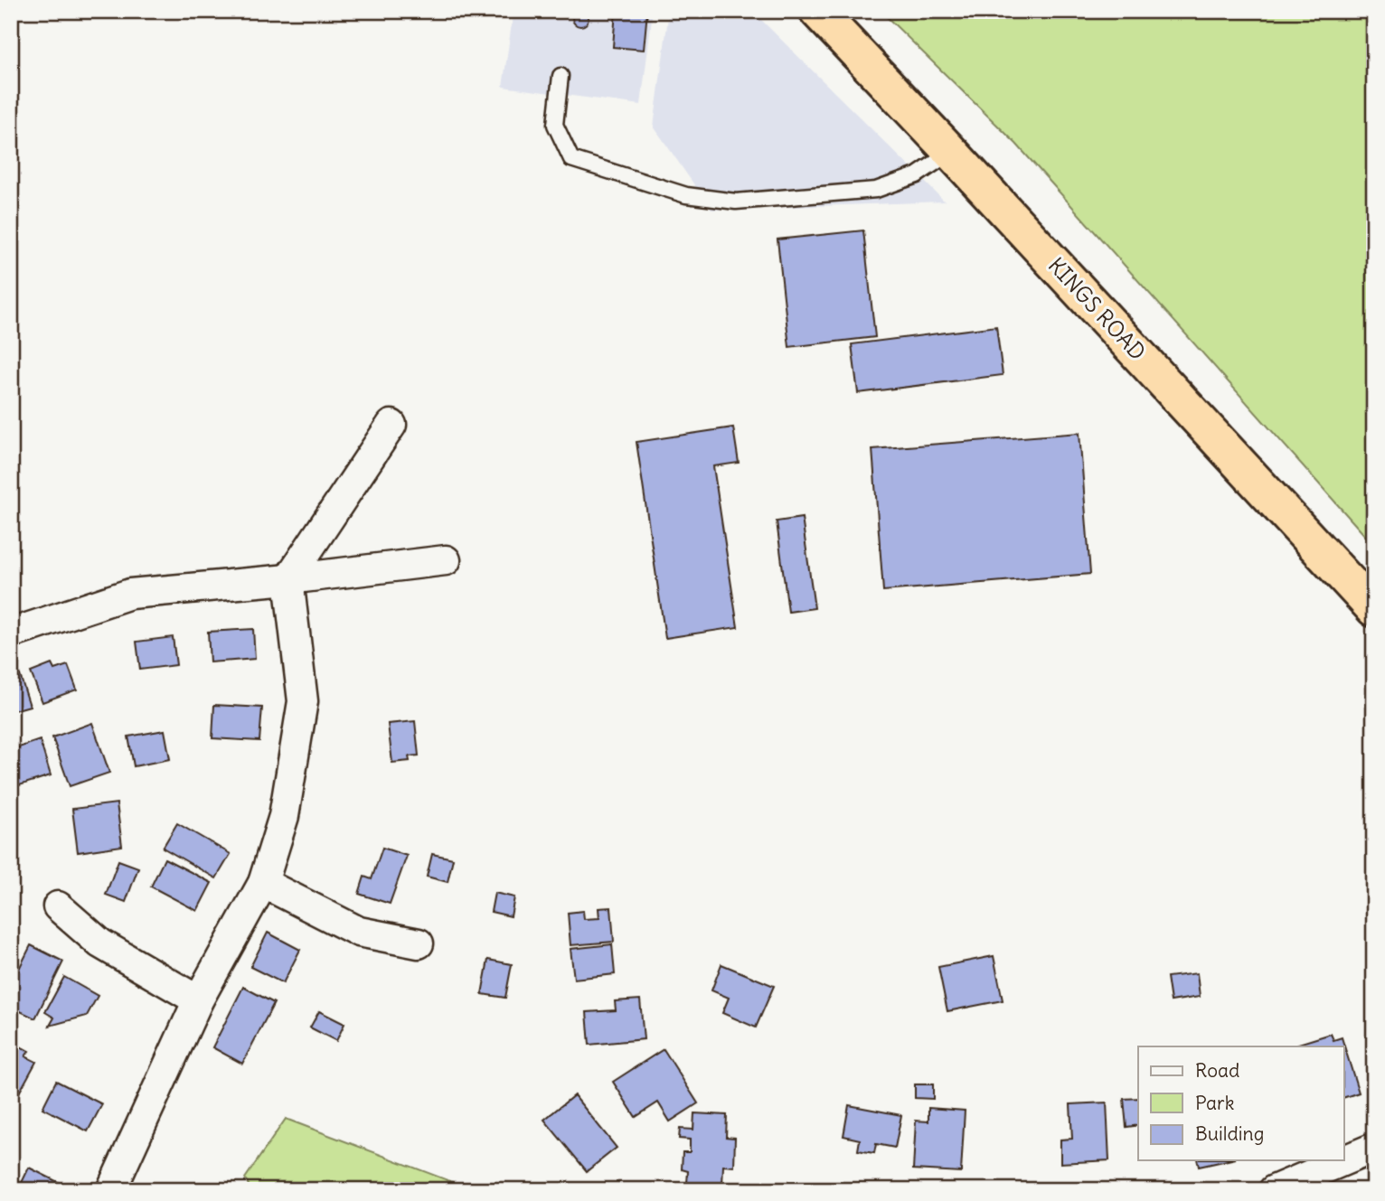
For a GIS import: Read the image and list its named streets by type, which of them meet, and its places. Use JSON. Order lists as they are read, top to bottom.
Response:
{
  "streets": {
    "highway": ["KINGS ROAD"]
  },
  "legend": ["Road", "Park", "Building"]
}
